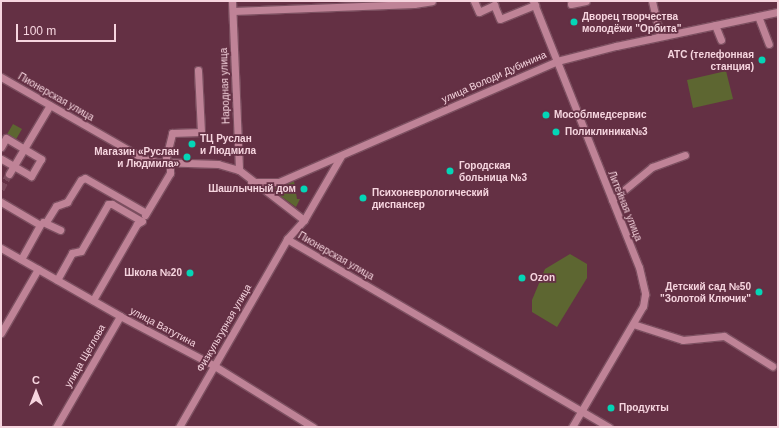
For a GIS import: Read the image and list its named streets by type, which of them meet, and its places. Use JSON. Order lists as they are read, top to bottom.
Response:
{
  "streets": {
    "street": [
      "улица Володи Дубинина",
      "Народная улица",
      "Пионерская улица",
      "Литейная улица",
      "улица Ватутина",
      "Физкультурная улица",
      "улица Щеглова"
    ]
  },
  "crossings": [
    ["улица Володи Дубинина", "Пионерская улица"],
    ["улица Володи Дубинина", "Литейная улица"],
    ["Народная улица", "Пионерская улица"],
    ["Пионерская улица", "Литейная улица"],
    ["Пионерская улица", "Физкультурная улица"],
    ["улица Ватутина", "Физкультурная улица"],
    ["улица Ватутина", "улица Щеглова"]
  ],
  "places": [
    "Дворец творчества молодёжи \"Орбита\"",
    "АТС (телефонная станция)",
    "Мособлмедсервис",
    "Поликлиника№3",
    "ТЦ Руслан и Людмила",
    "Магазин «Руслан и Людмила»",
    "Городская больница №3",
    "Шашлычный дом",
    "Психоневрологический диспансер",
    "Школа №20",
    "Ozon",
    "Детский сад №50 \"Золотой Ключик\"",
    "Продукты"
  ],
  "scale_bar": "100 m",
  "north": "top"
}
